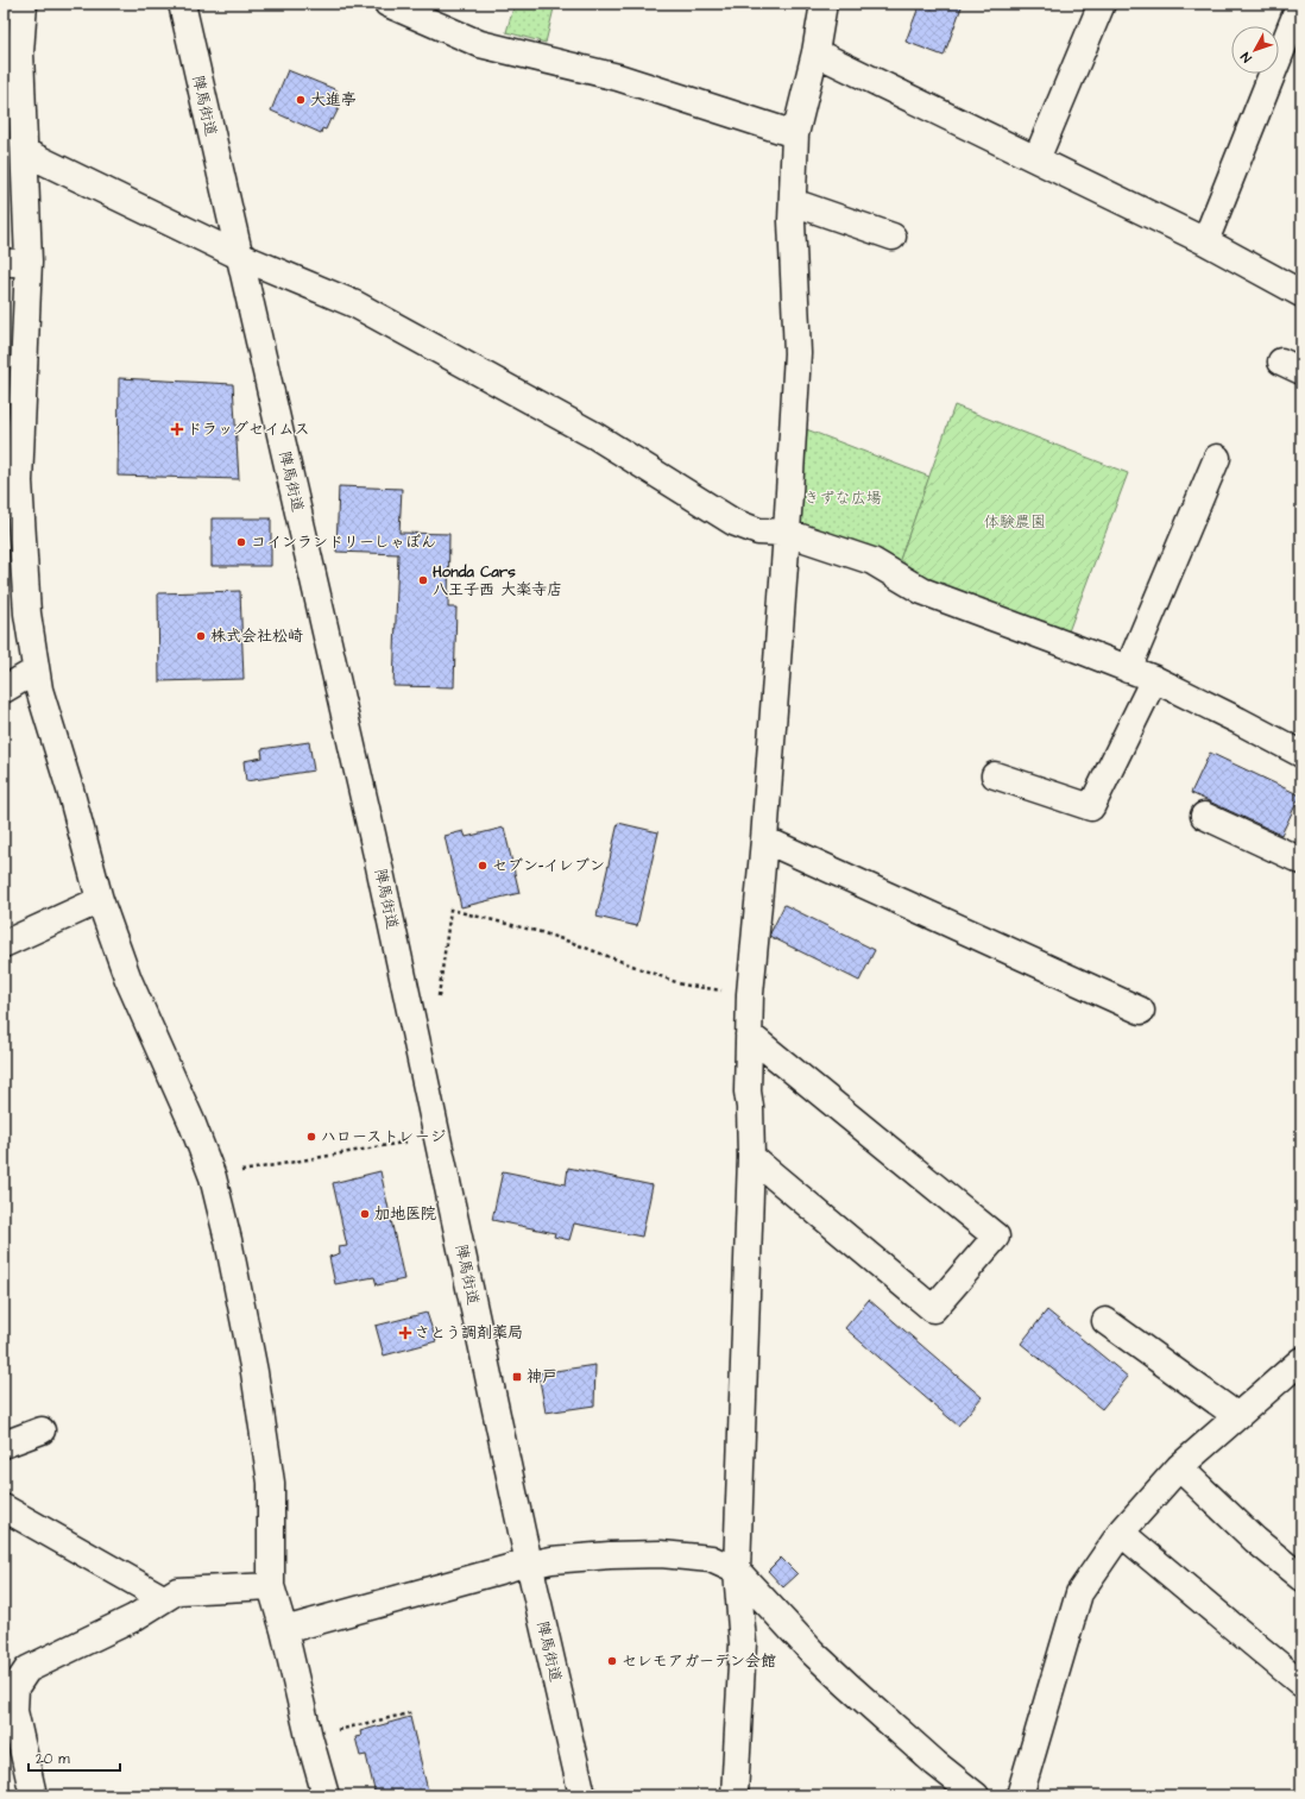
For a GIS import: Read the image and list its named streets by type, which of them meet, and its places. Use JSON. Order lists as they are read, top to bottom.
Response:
{
  "streets": {
    "street": ["陣馬街道"]
  },
  "parks": ["きずな広場", "体験農園"],
  "places": {
    "other": [
      "大進亭",
      "コインランドリーしゃぼん",
      "Honda Cars 八王子西 大楽寺店",
      "株式会社松崎",
      "セブン-イレブン",
      "ハローストレージ",
      "加地医院",
      "セレモアガーデン会館"
    ],
    "health": ["ドラッグセイムス", "さとう調剤薬局"],
    "transit": ["神戸"]
  },
  "scale_bar": "20 m",
  "north": "bottom left"
}
